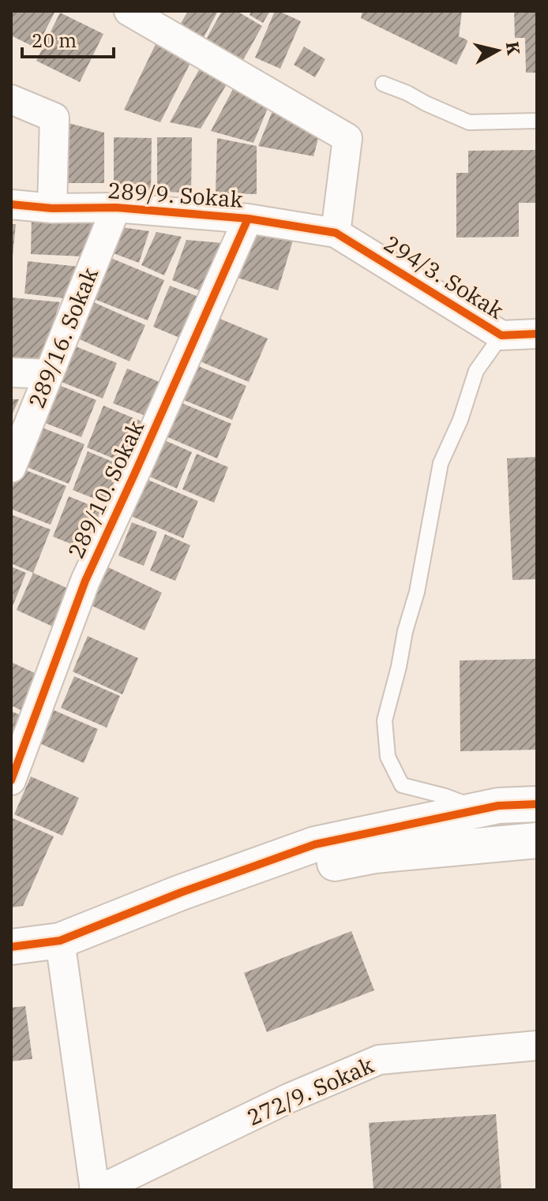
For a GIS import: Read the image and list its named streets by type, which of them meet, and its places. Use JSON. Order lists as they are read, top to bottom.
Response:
{
  "streets": {
    "street": [
      "289/9. Sokak",
      "294/3. Sokak",
      "289/16. Sokak",
      "289/10. Sokak",
      "272/9. Sokak"
    ]
  },
  "crossings": [
    ["289/9. Sokak", "294/3. Sokak"],
    ["289/9. Sokak", "289/16. Sokak"],
    ["289/9. Sokak", "289/10. Sokak"]
  ],
  "scale_bar": "20 m",
  "north": "right"
}
